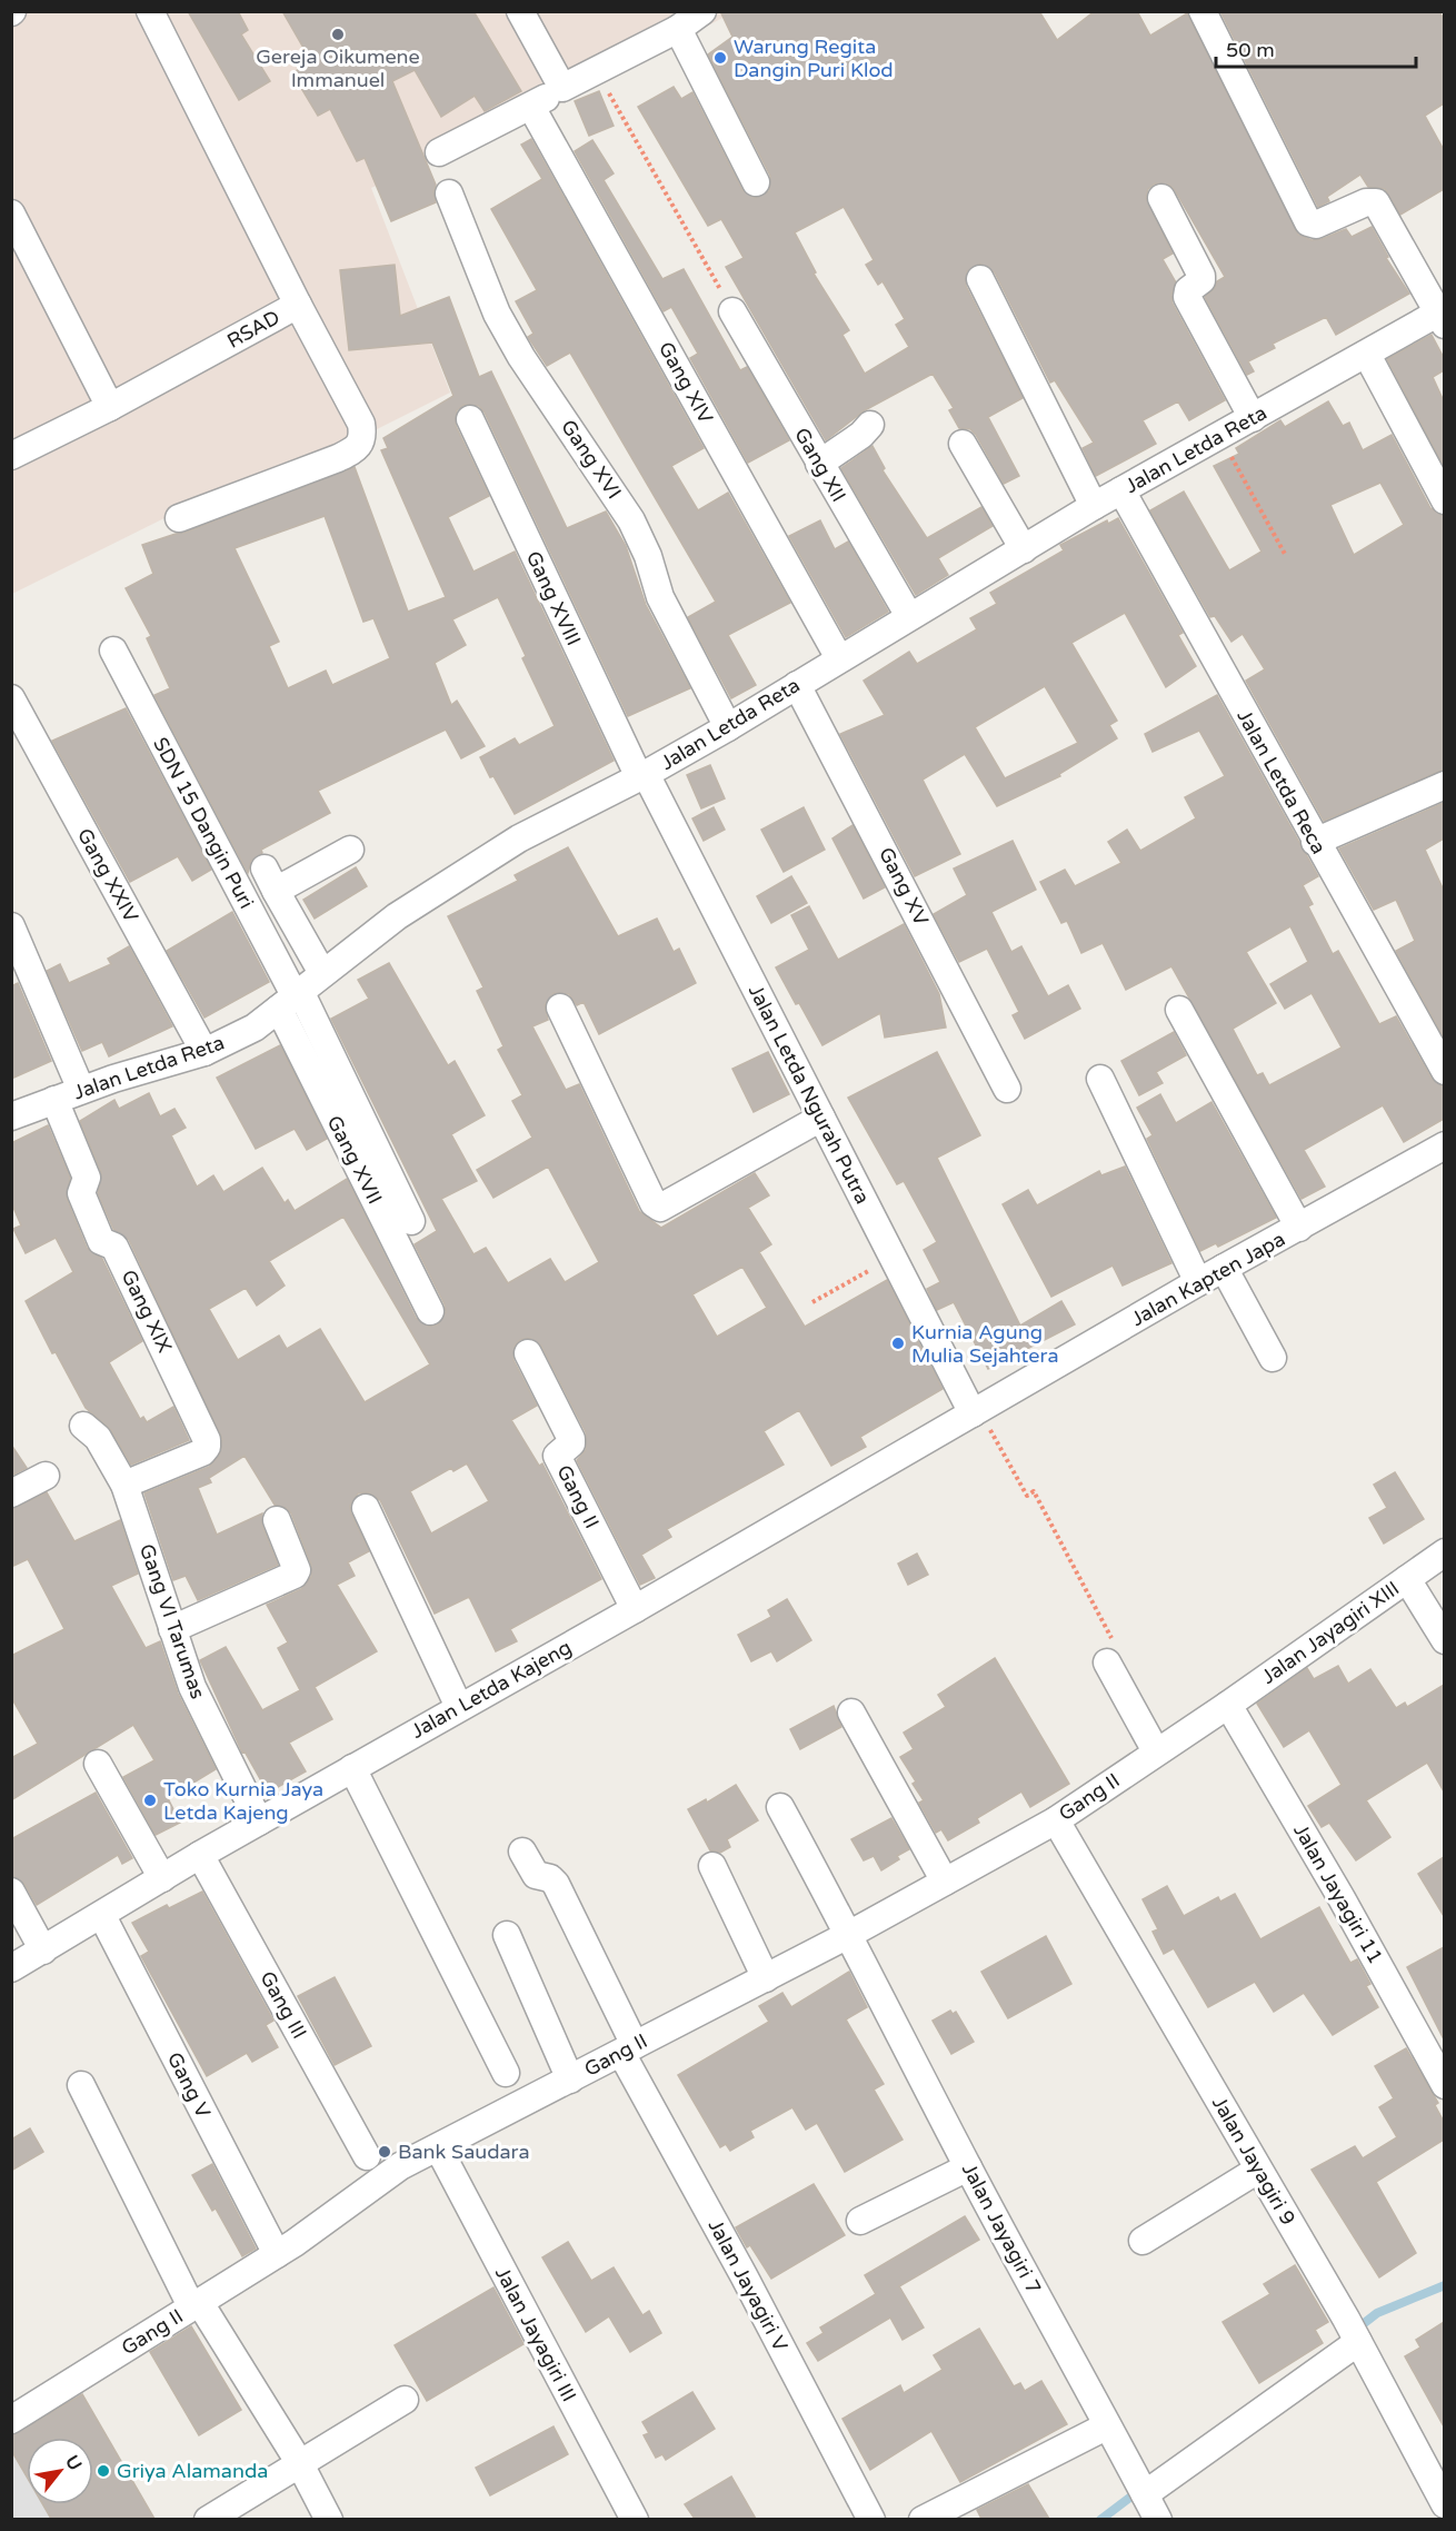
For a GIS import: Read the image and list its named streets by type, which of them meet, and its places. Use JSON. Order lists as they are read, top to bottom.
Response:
{
  "streets": {
    "street": [
      "RSAD",
      "Gang XIV",
      "Jalan Letda Reta",
      "Gang XVI",
      "Gang XII",
      "Gang XVIII",
      "Jalan Letda Reca",
      "SDN 15 Dangin Puri",
      "Gang XXIV",
      "Gang XV",
      "Jalan Letda Ngurah Putra",
      "Gang XVII",
      "Jalan Kapten Japa",
      "Gang XIX",
      "Gang II",
      "Gang VI Tarumas",
      "Jalan Jayagiri XIII",
      "Jalan Letda Kajeng",
      "Jalan Jayagiri 11",
      "Gang III",
      "Gang V",
      "Jalan Jayagiri 9",
      "Jalan Jayagiri 7",
      "Jalan Jayagiri V",
      "Jalan Jayagiri III"
    ]
  },
  "crossings": [
    ["Gang XIV", "Jalan Letda Reta"],
    ["Jalan Letda Reta", "Gang XVI"],
    ["Jalan Letda Reta", "Gang XII"],
    ["Jalan Letda Reta", "Gang XVIII"],
    ["Jalan Letda Reta", "Jalan Letda Reca"],
    ["Jalan Letda Reta", "SDN 15 Dangin Puri"],
    ["Jalan Letda Reta", "Gang XXIV"],
    ["Jalan Letda Reta", "Gang XV"],
    ["Jalan Letda Reta", "Jalan Letda Ngurah Putra"],
    ["Jalan Letda Reta", "Gang XVII"],
    ["Jalan Letda Reta", "Gang XIX"],
    ["Gang XVIII", "Jalan Letda Ngurah Putra"],
    ["SDN 15 Dangin Puri", "Gang XVII"],
    ["Jalan Letda Ngurah Putra", "Jalan Kapten Japa"],
    ["Jalan Letda Ngurah Putra", "Jalan Letda Kajeng"],
    ["Jalan Kapten Japa", "Jalan Letda Kajeng"],
    ["Gang XIX", "Gang VI Tarumas"],
    ["Gang II", "Jalan Jayagiri XIII"],
    ["Gang II", "Jalan Letda Kajeng"],
    ["Gang II", "Jalan Jayagiri 11"],
    ["Gang II", "Gang V"],
    ["Gang II", "Jalan Jayagiri 9"],
    ["Gang II", "Jalan Jayagiri 7"],
    ["Gang II", "Jalan Jayagiri V"],
    ["Gang II", "Jalan Jayagiri III"],
    ["Gang VI Tarumas", "Jalan Letda Kajeng"],
    ["Jalan Jayagiri XIII", "Jalan Jayagiri 11"],
    ["Jalan Letda Kajeng", "Gang III"],
    ["Jalan Letda Kajeng", "Gang V"]
  ],
  "places": [
    "Gereja Oikumene Immanuel",
    "Warung Regita Dangin Puri Klod",
    "Kurnia Agung Mulia Sejahtera",
    "Toko Kurnia Jaya Letda Kajeng",
    "Bank Saudara",
    "Griya Alamanda"
  ],
  "scale_bar": "50 m",
  "north": "top right"
}
